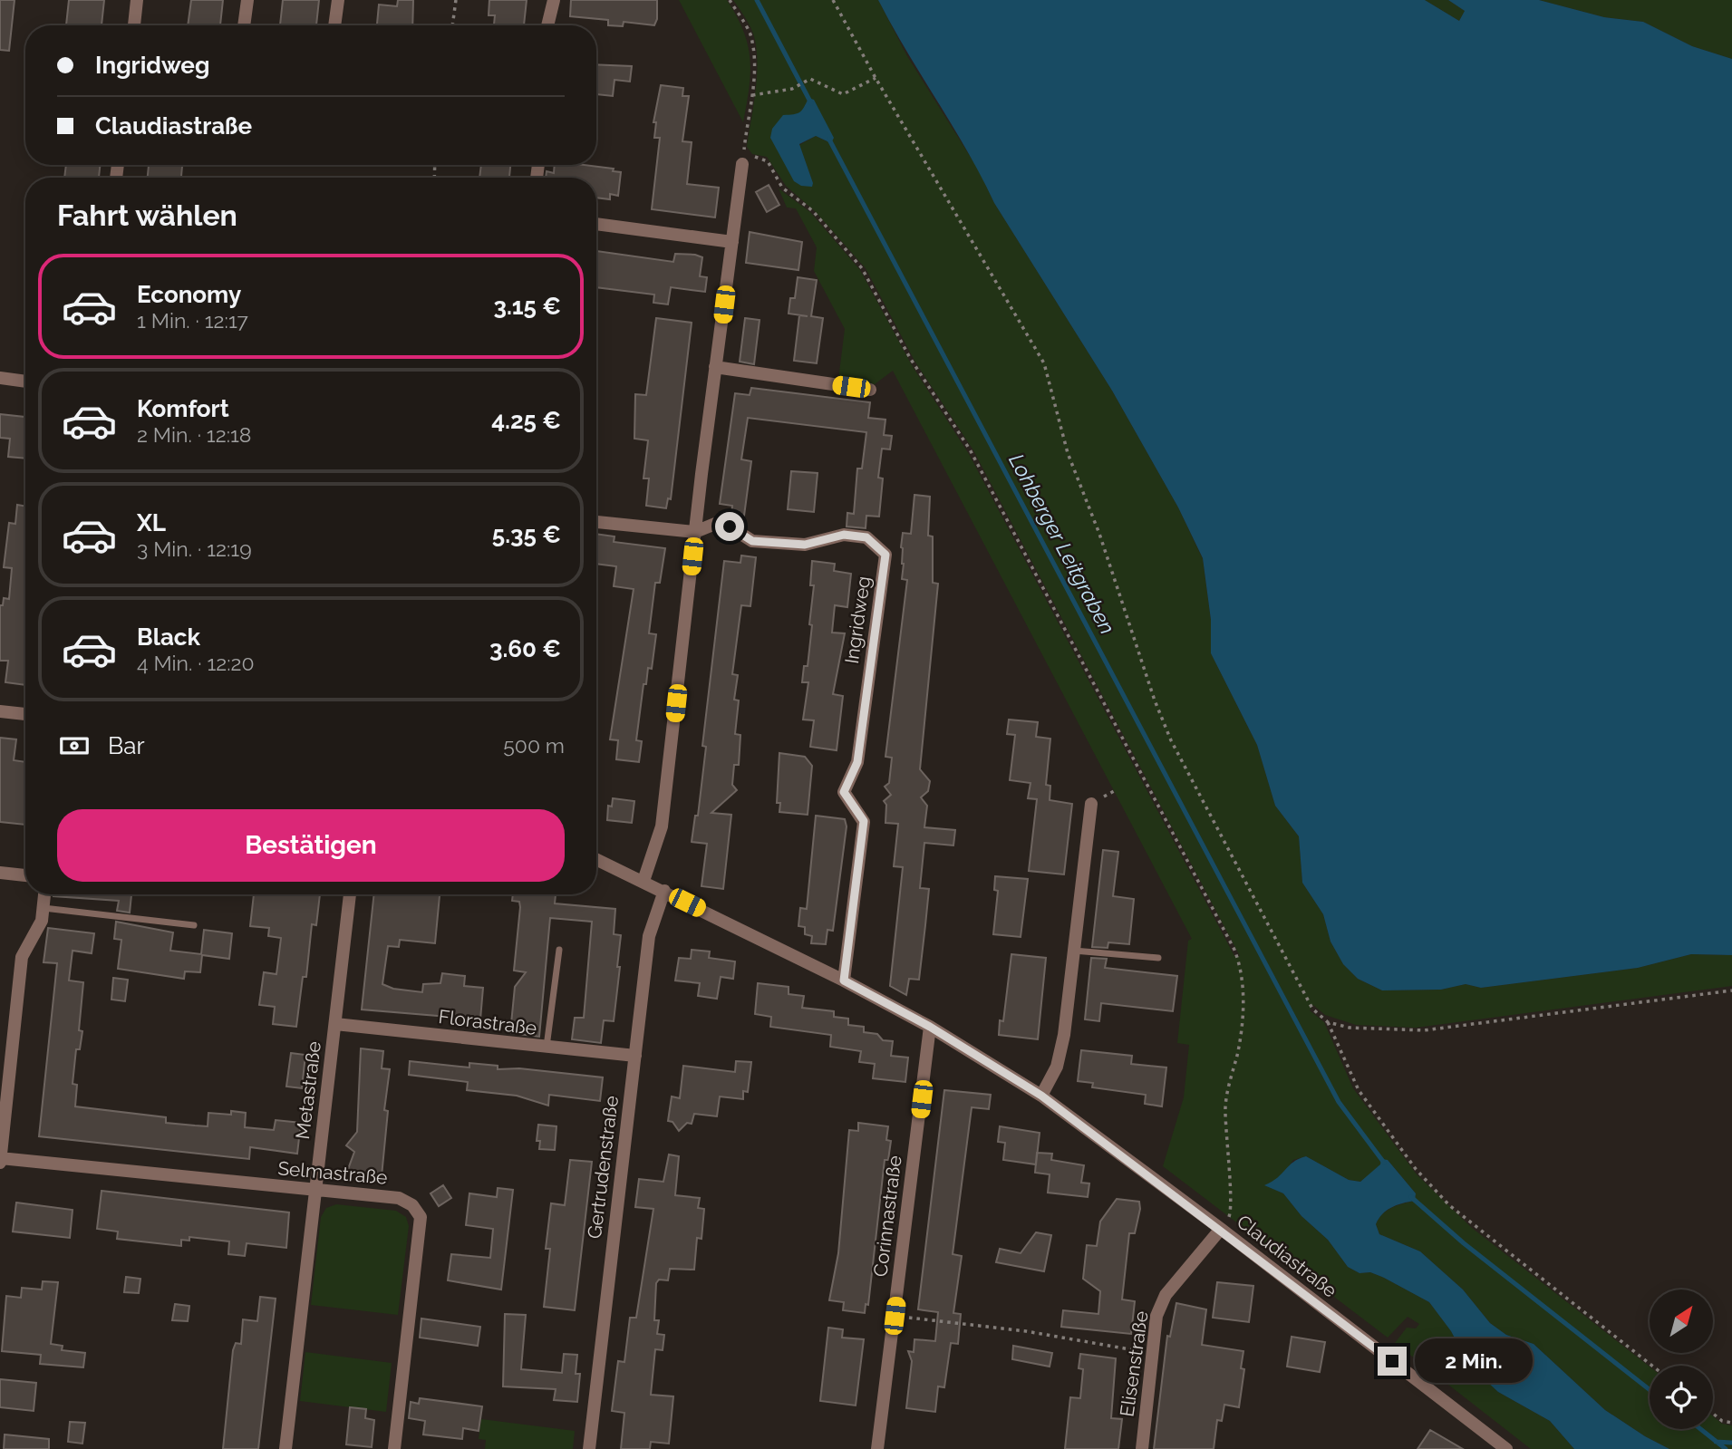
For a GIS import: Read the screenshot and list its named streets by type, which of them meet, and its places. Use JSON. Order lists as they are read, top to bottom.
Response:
{
  "streets": {
    "street": [
      "Ingridweg",
      "Florastraße",
      "Metastraße",
      "Gertrudenstraße",
      "Selmastraße",
      "Corinnastraße",
      "Claudiastraße",
      "Elisenstraße"
    ]
  },
  "crossings": [
    ["Ingridweg", "Claudiastraße"],
    ["Florastraße", "Metastraße"],
    ["Florastraße", "Gertrudenstraße"],
    ["Metastraße", "Selmastraße"],
    ["Gertrudenstraße", "Claudiastraße"],
    ["Corinnastraße", "Claudiastraße"],
    ["Claudiastraße", "Elisenstraße"]
  ],
  "water": ["Lohberger Leitgraben"],
  "north": "top right",
  "page": {
    "banner": ["Ingridweg", "Claudiastraße"],
    "heading": "Fahrt wählen",
    "list": [
      {
        "name": "Economy",
        "note": "1 Min. · 12:17",
        "value": "3.15 €"
      },
      {
        "name": "Komfort",
        "note": "2 Min. · 12:18",
        "value": "4.25 €"
      },
      {
        "name": "XL",
        "note": "3 Min. · 12:19",
        "value": "5.35 €"
      },
      {
        "name": "Black",
        "note": "4 Min. · 12:20",
        "value": "3.60 €"
      }
    ],
    "pay": ["Bar", "500 m"],
    "buttons": "Bestätigen",
    "bubble": "2 Min."
  }
}
